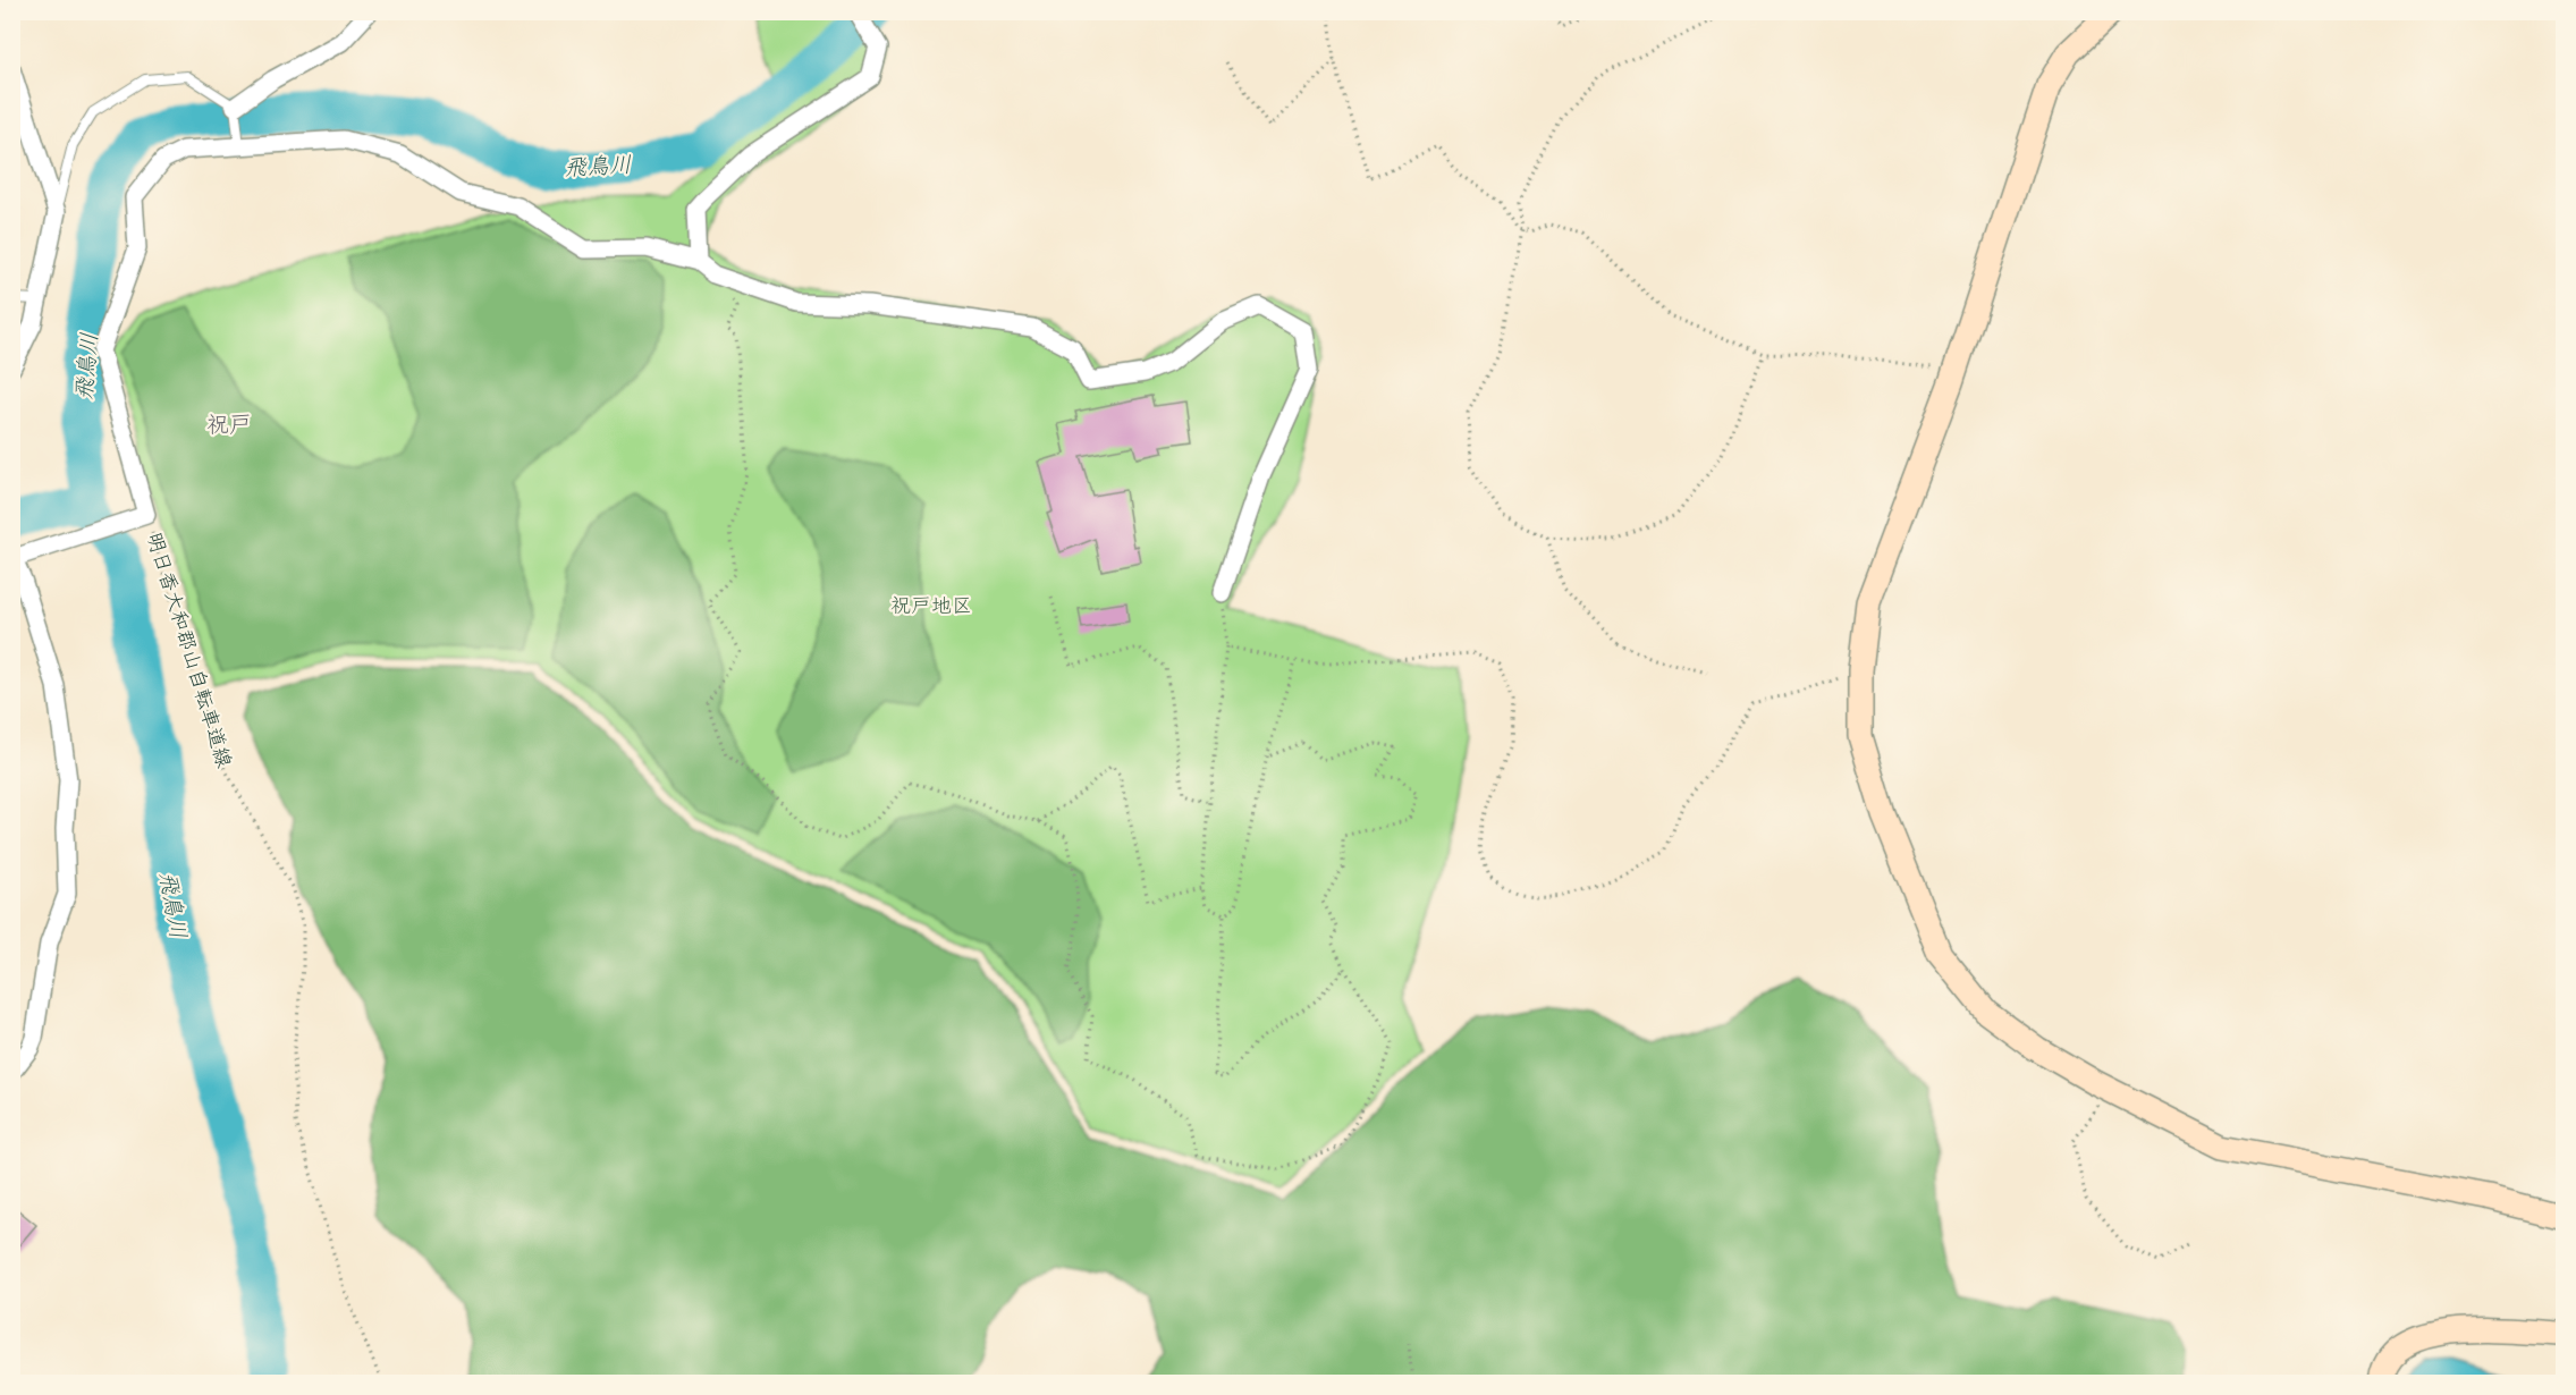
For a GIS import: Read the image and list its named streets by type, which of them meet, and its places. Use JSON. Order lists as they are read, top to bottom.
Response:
{
  "streets": {
    "street": ["明日香大和郡山自転車道線"]
  },
  "districts": ["祝戸"],
  "water": ["飛鳥川"],
  "parks": ["祝戸地区"]
}
